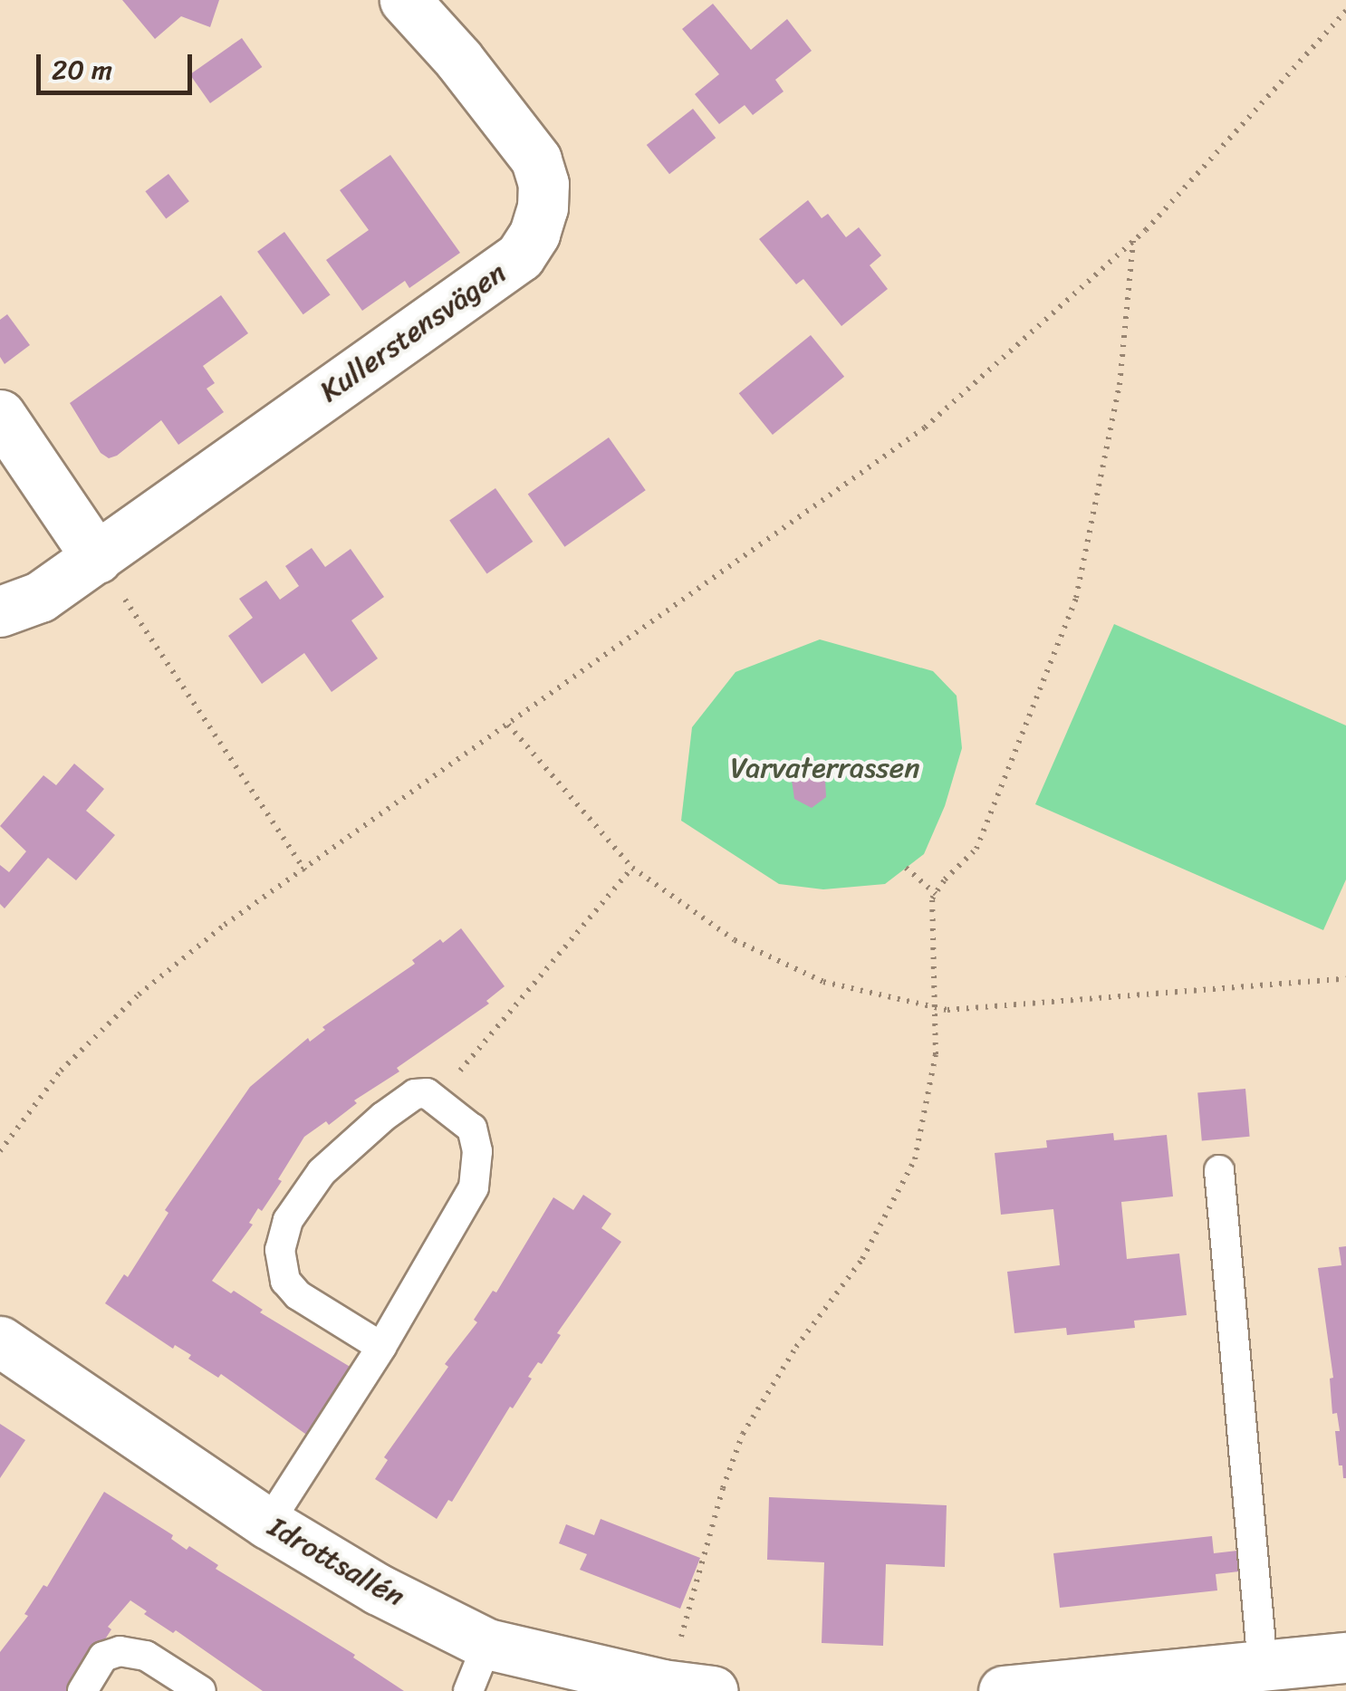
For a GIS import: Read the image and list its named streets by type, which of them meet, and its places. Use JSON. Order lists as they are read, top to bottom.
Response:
{
  "streets": {
    "street": ["Kullerstensvägen", "Idrottsallén"]
  },
  "parks": ["Varvaterrassen"],
  "scale_bar": "20 m"
}
